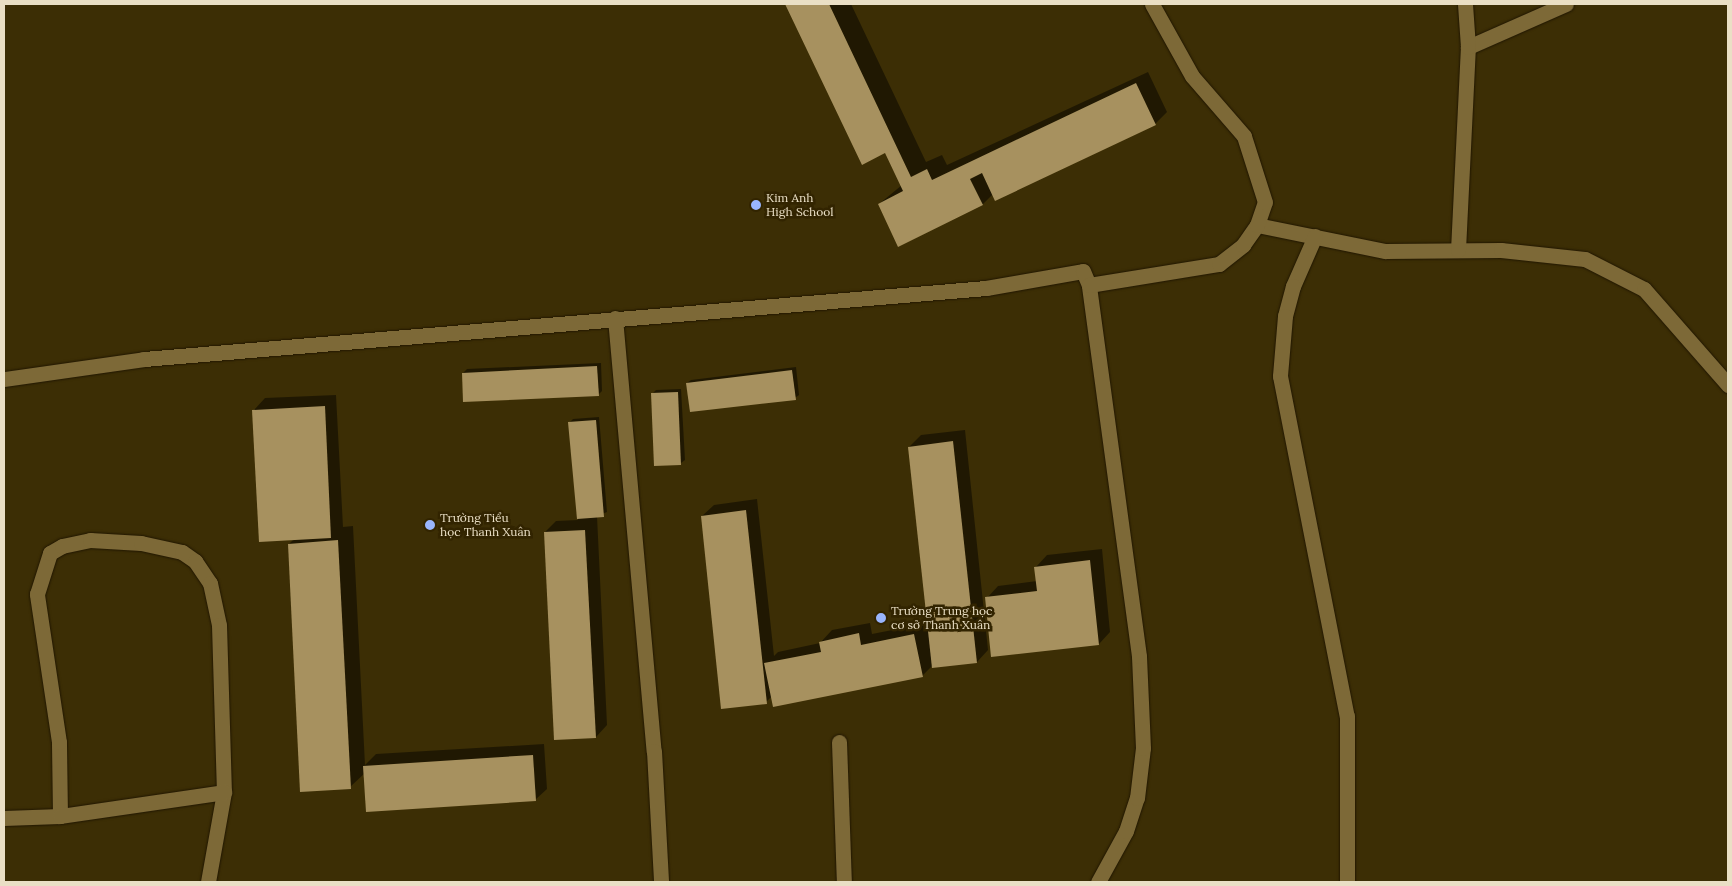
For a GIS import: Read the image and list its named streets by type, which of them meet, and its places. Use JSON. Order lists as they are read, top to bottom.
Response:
{
  "places": ["Kim Anh High School", "Trường Tiểu học Thanh Xuân", "Trường Trung học cơ sở Thanh Xuân"]
}
